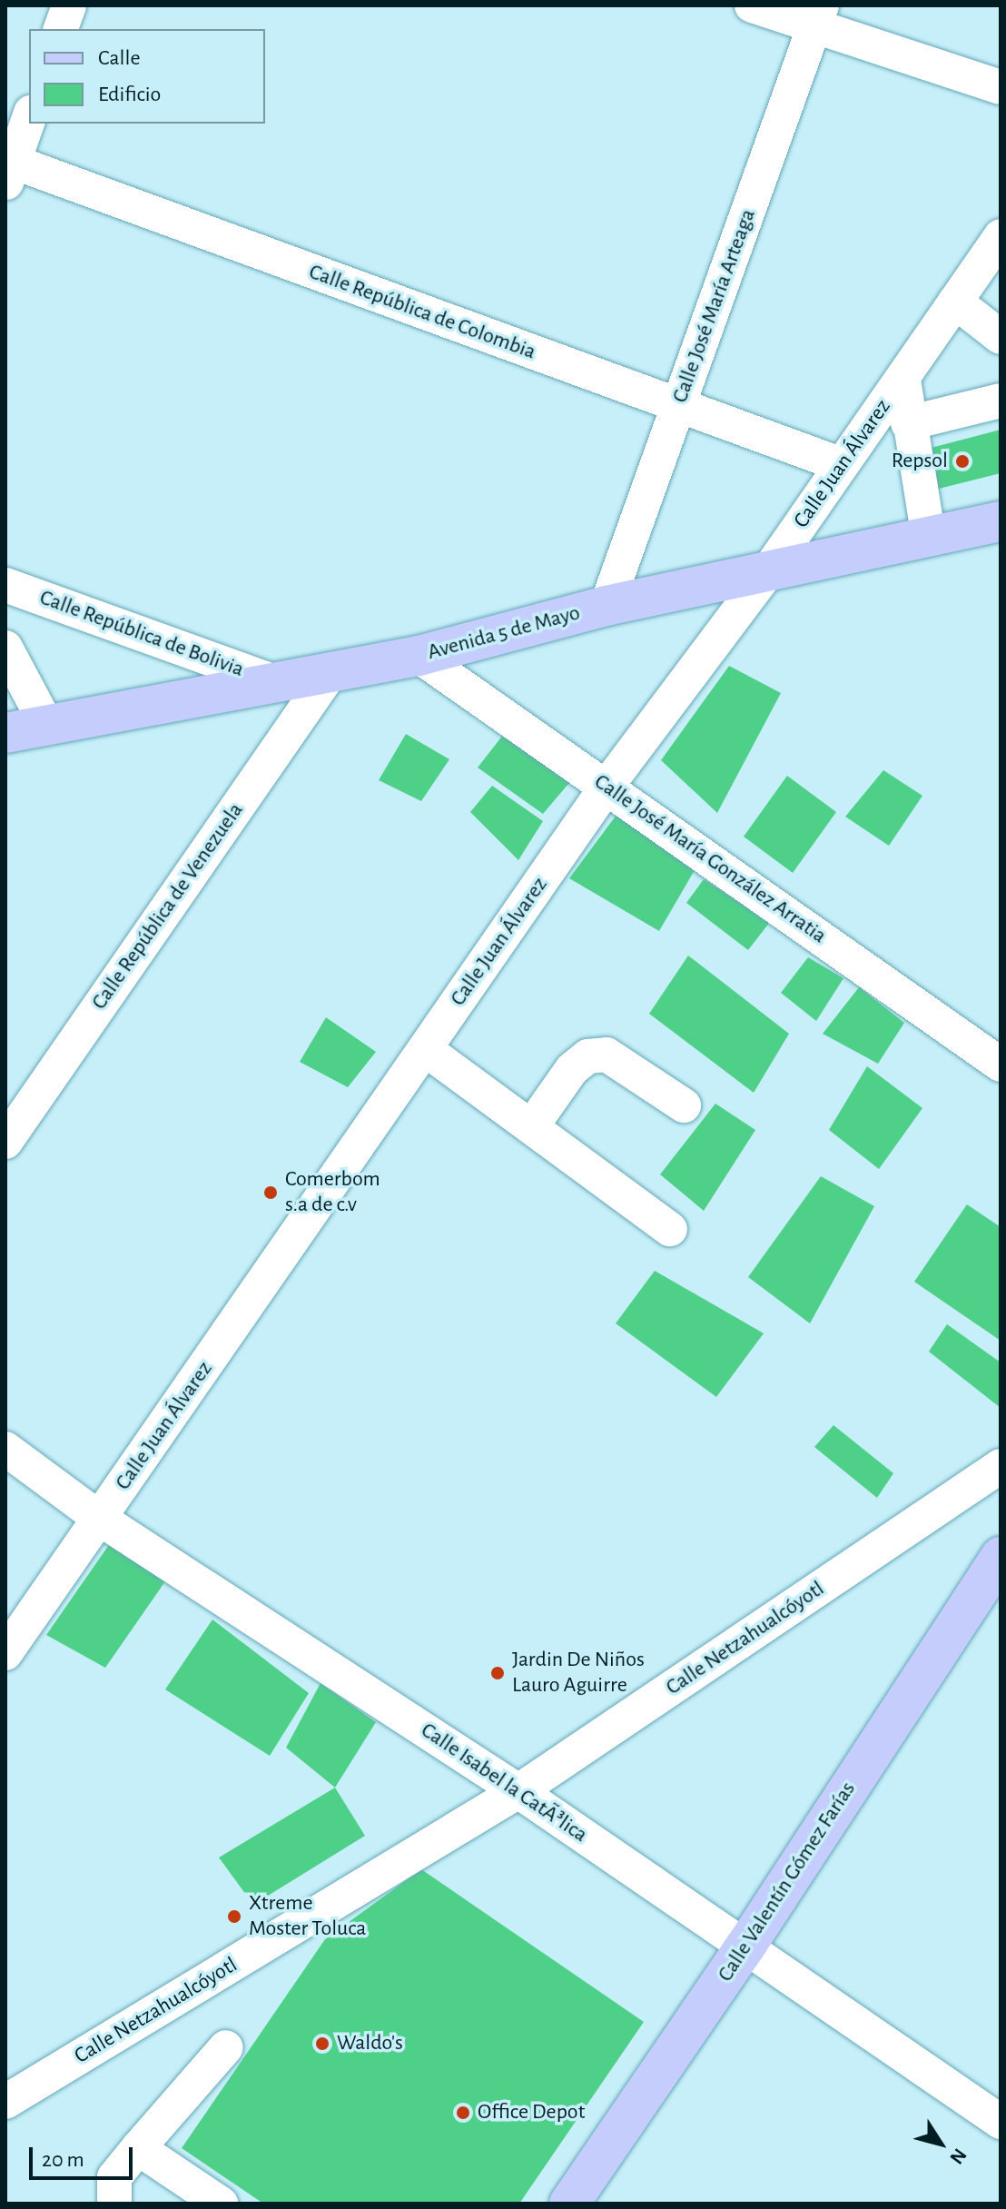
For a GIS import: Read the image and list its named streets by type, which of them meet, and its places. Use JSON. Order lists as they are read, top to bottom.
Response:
{
  "streets": {
    "main road": ["Avenida 5 de Mayo", "Calle Valentín Gómez Farías"],
    "street": [
      "Calle José María Arteaga",
      "Calle República de Colombia",
      "Calle Juan Álvarez",
      "Calle República de Bolivia",
      "Calle José María González Arratia",
      "Calle República de Venezuela",
      "Calle Netzahualcóyotl",
      "Calle Isabel la CatÃ³lica"
    ]
  },
  "crossings": [
    ["Calle José María Arteaga", "Calle República de Colombia"],
    ["Calle José María Arteaga", "Avenida 5 de Mayo"],
    ["Calle República de Colombia", "Calle Juan Álvarez"],
    ["Calle Juan Álvarez", "Avenida 5 de Mayo"],
    ["Calle Juan Álvarez", "Calle José María González Arratia"],
    ["Calle Juan Álvarez", "Calle Isabel la CatÃ³lica"],
    ["Avenida 5 de Mayo", "Calle República de Bolivia"],
    ["Avenida 5 de Mayo", "Calle José María González Arratia"],
    ["Avenida 5 de Mayo", "Calle República de Venezuela"],
    ["Calle Netzahualcóyotl", "Calle Isabel la CatÃ³lica"],
    ["Calle Isabel la CatÃ³lica", "Calle Valentín Gómez Farías"]
  ],
  "places": [
    "Repsol",
    "Comerbom s.a de c.v",
    "Jardin De Niños Lauro Aguirre",
    "Xtreme Moster Toluca",
    "Waldo's",
    "Office Depot"
  ],
  "legend": ["Calle", "Edificio"],
  "scale_bar": "20 m",
  "north": "bottom right"
}
